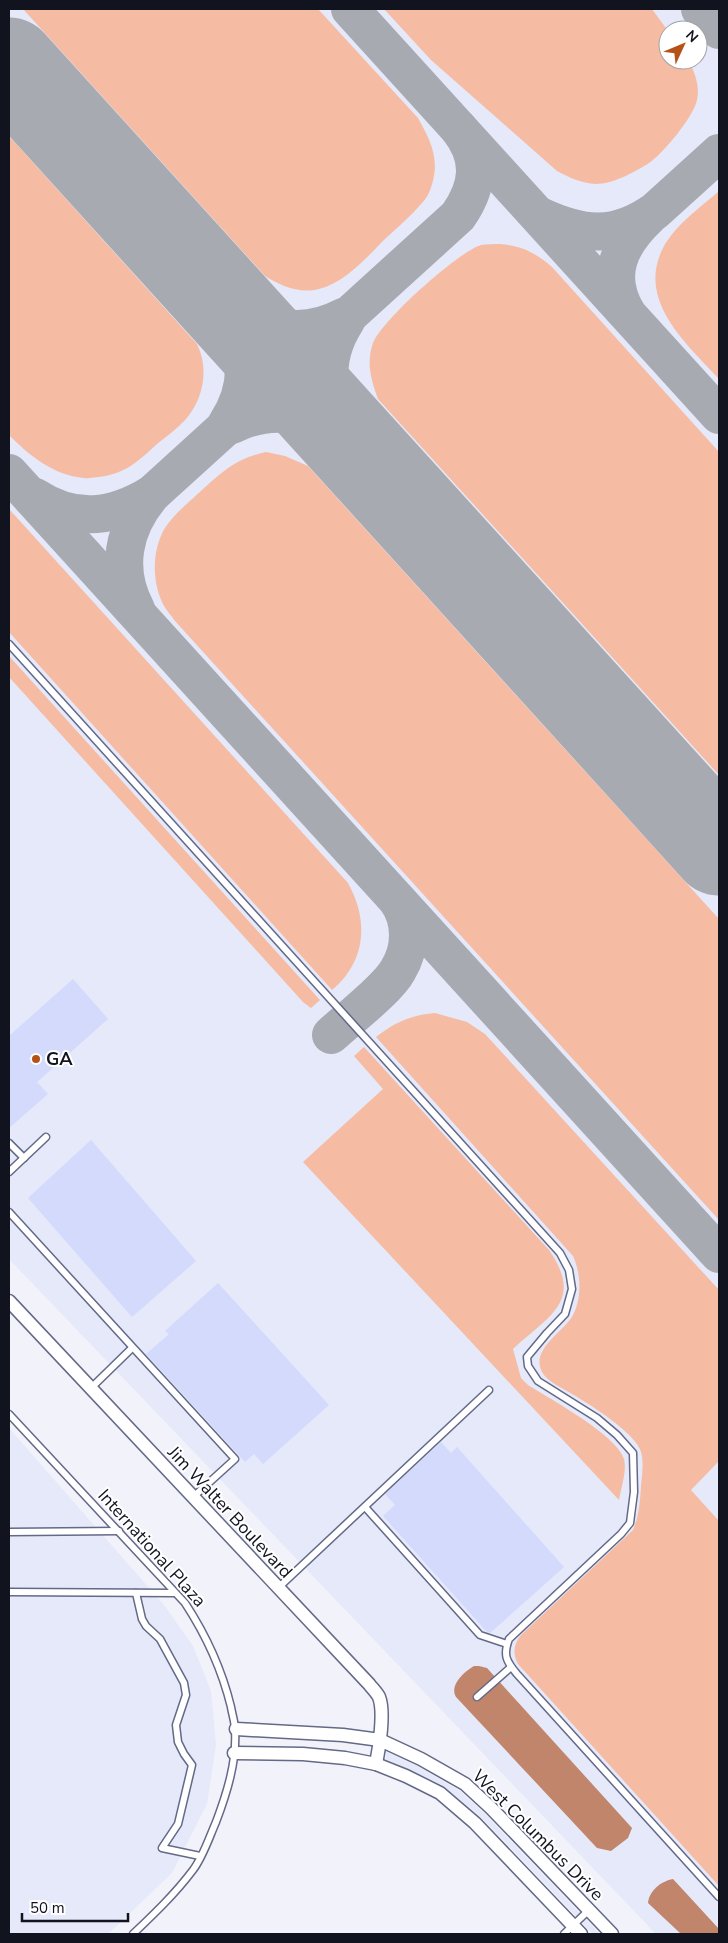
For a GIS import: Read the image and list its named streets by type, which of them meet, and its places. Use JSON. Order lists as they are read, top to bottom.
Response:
{
  "streets": {
    "street": ["Jim Walter Boulevard", "West Columbus Drive"],
    "lane": ["International Plaza"]
  },
  "crossings": [
    ["Jim Walter Boulevard", "West Columbus Drive"],
    ["International Plaza", "West Columbus Drive"]
  ],
  "places": ["GA"],
  "scale_bar": "50 m",
  "north": "top right"
}
